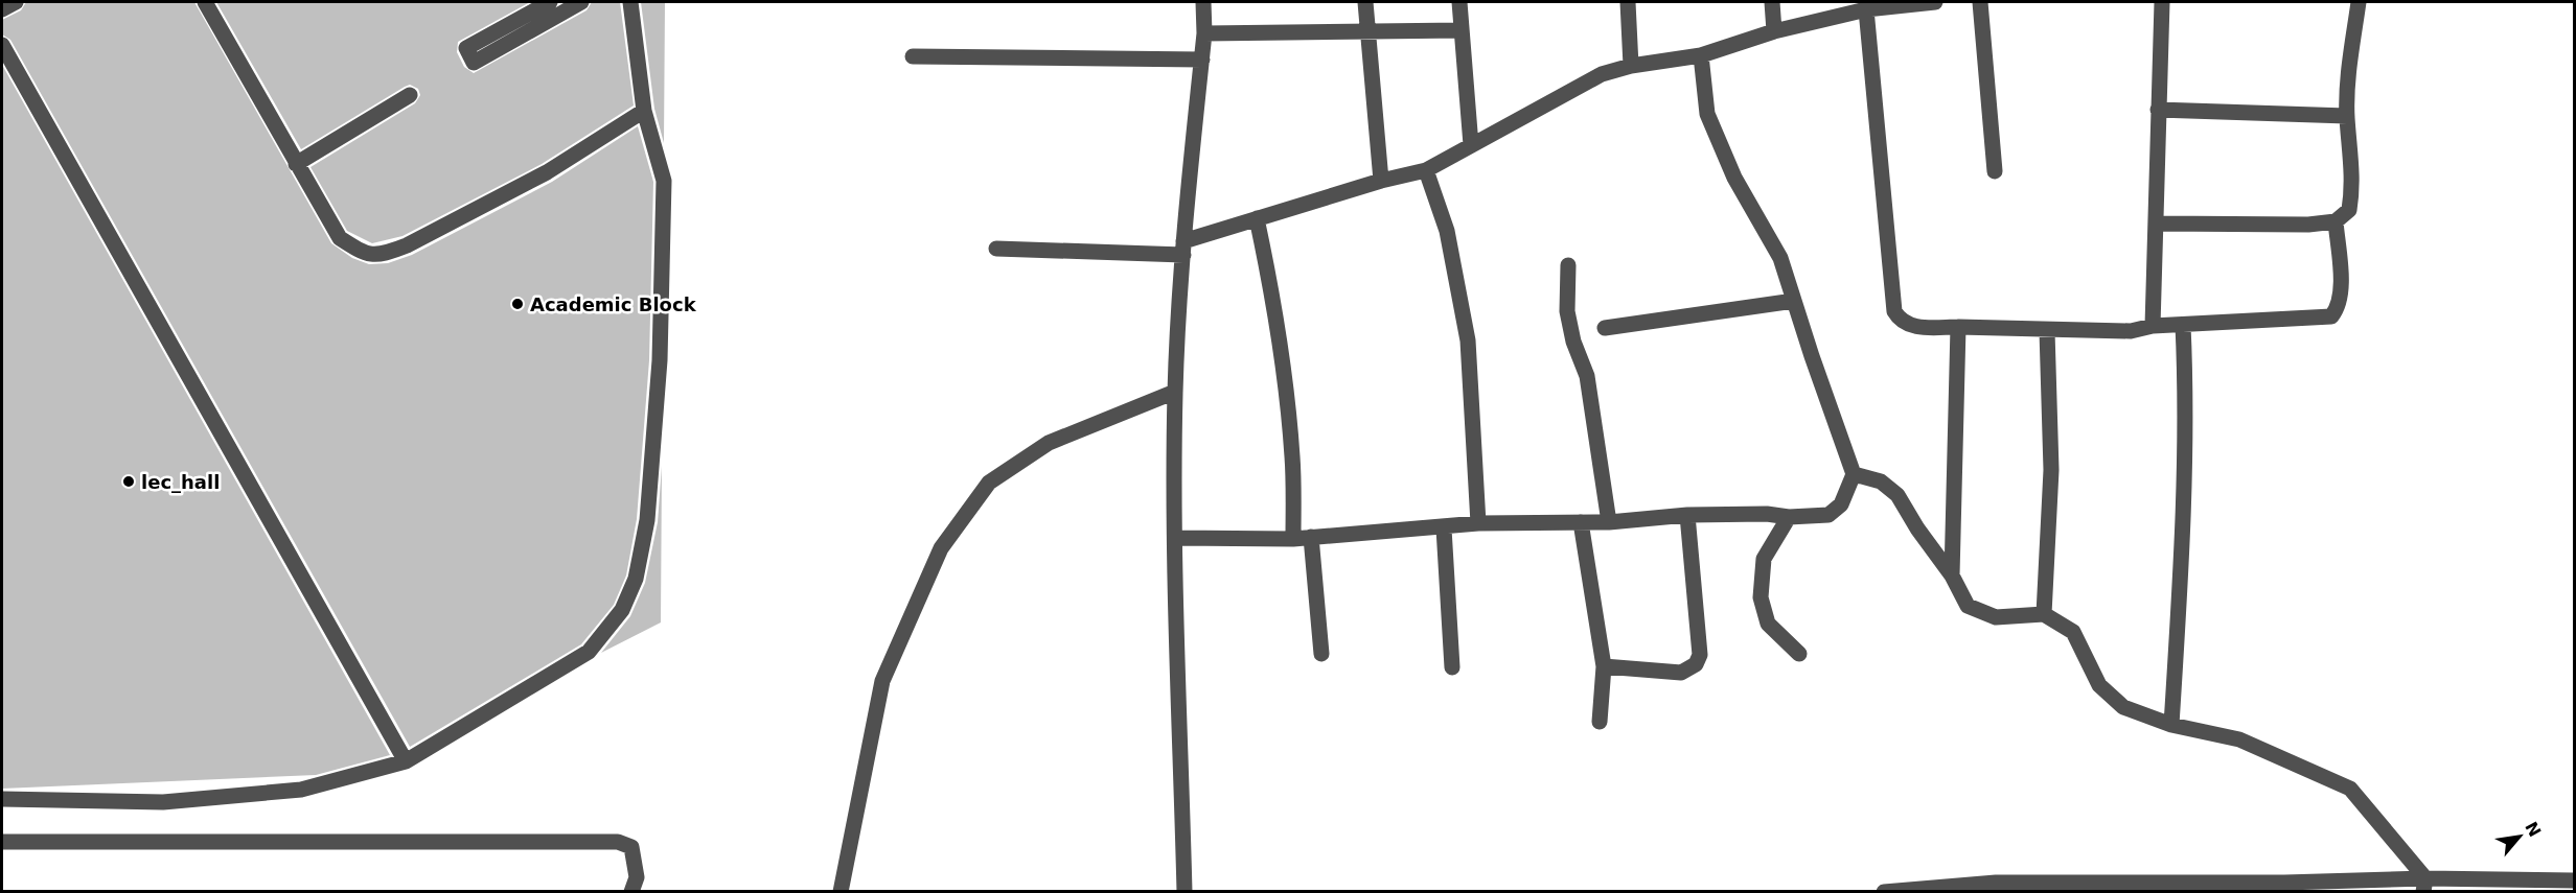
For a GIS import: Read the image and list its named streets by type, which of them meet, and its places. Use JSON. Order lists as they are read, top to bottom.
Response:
{
  "places": ["Academic Block", "lec_hall"],
  "north": "top right"
}
